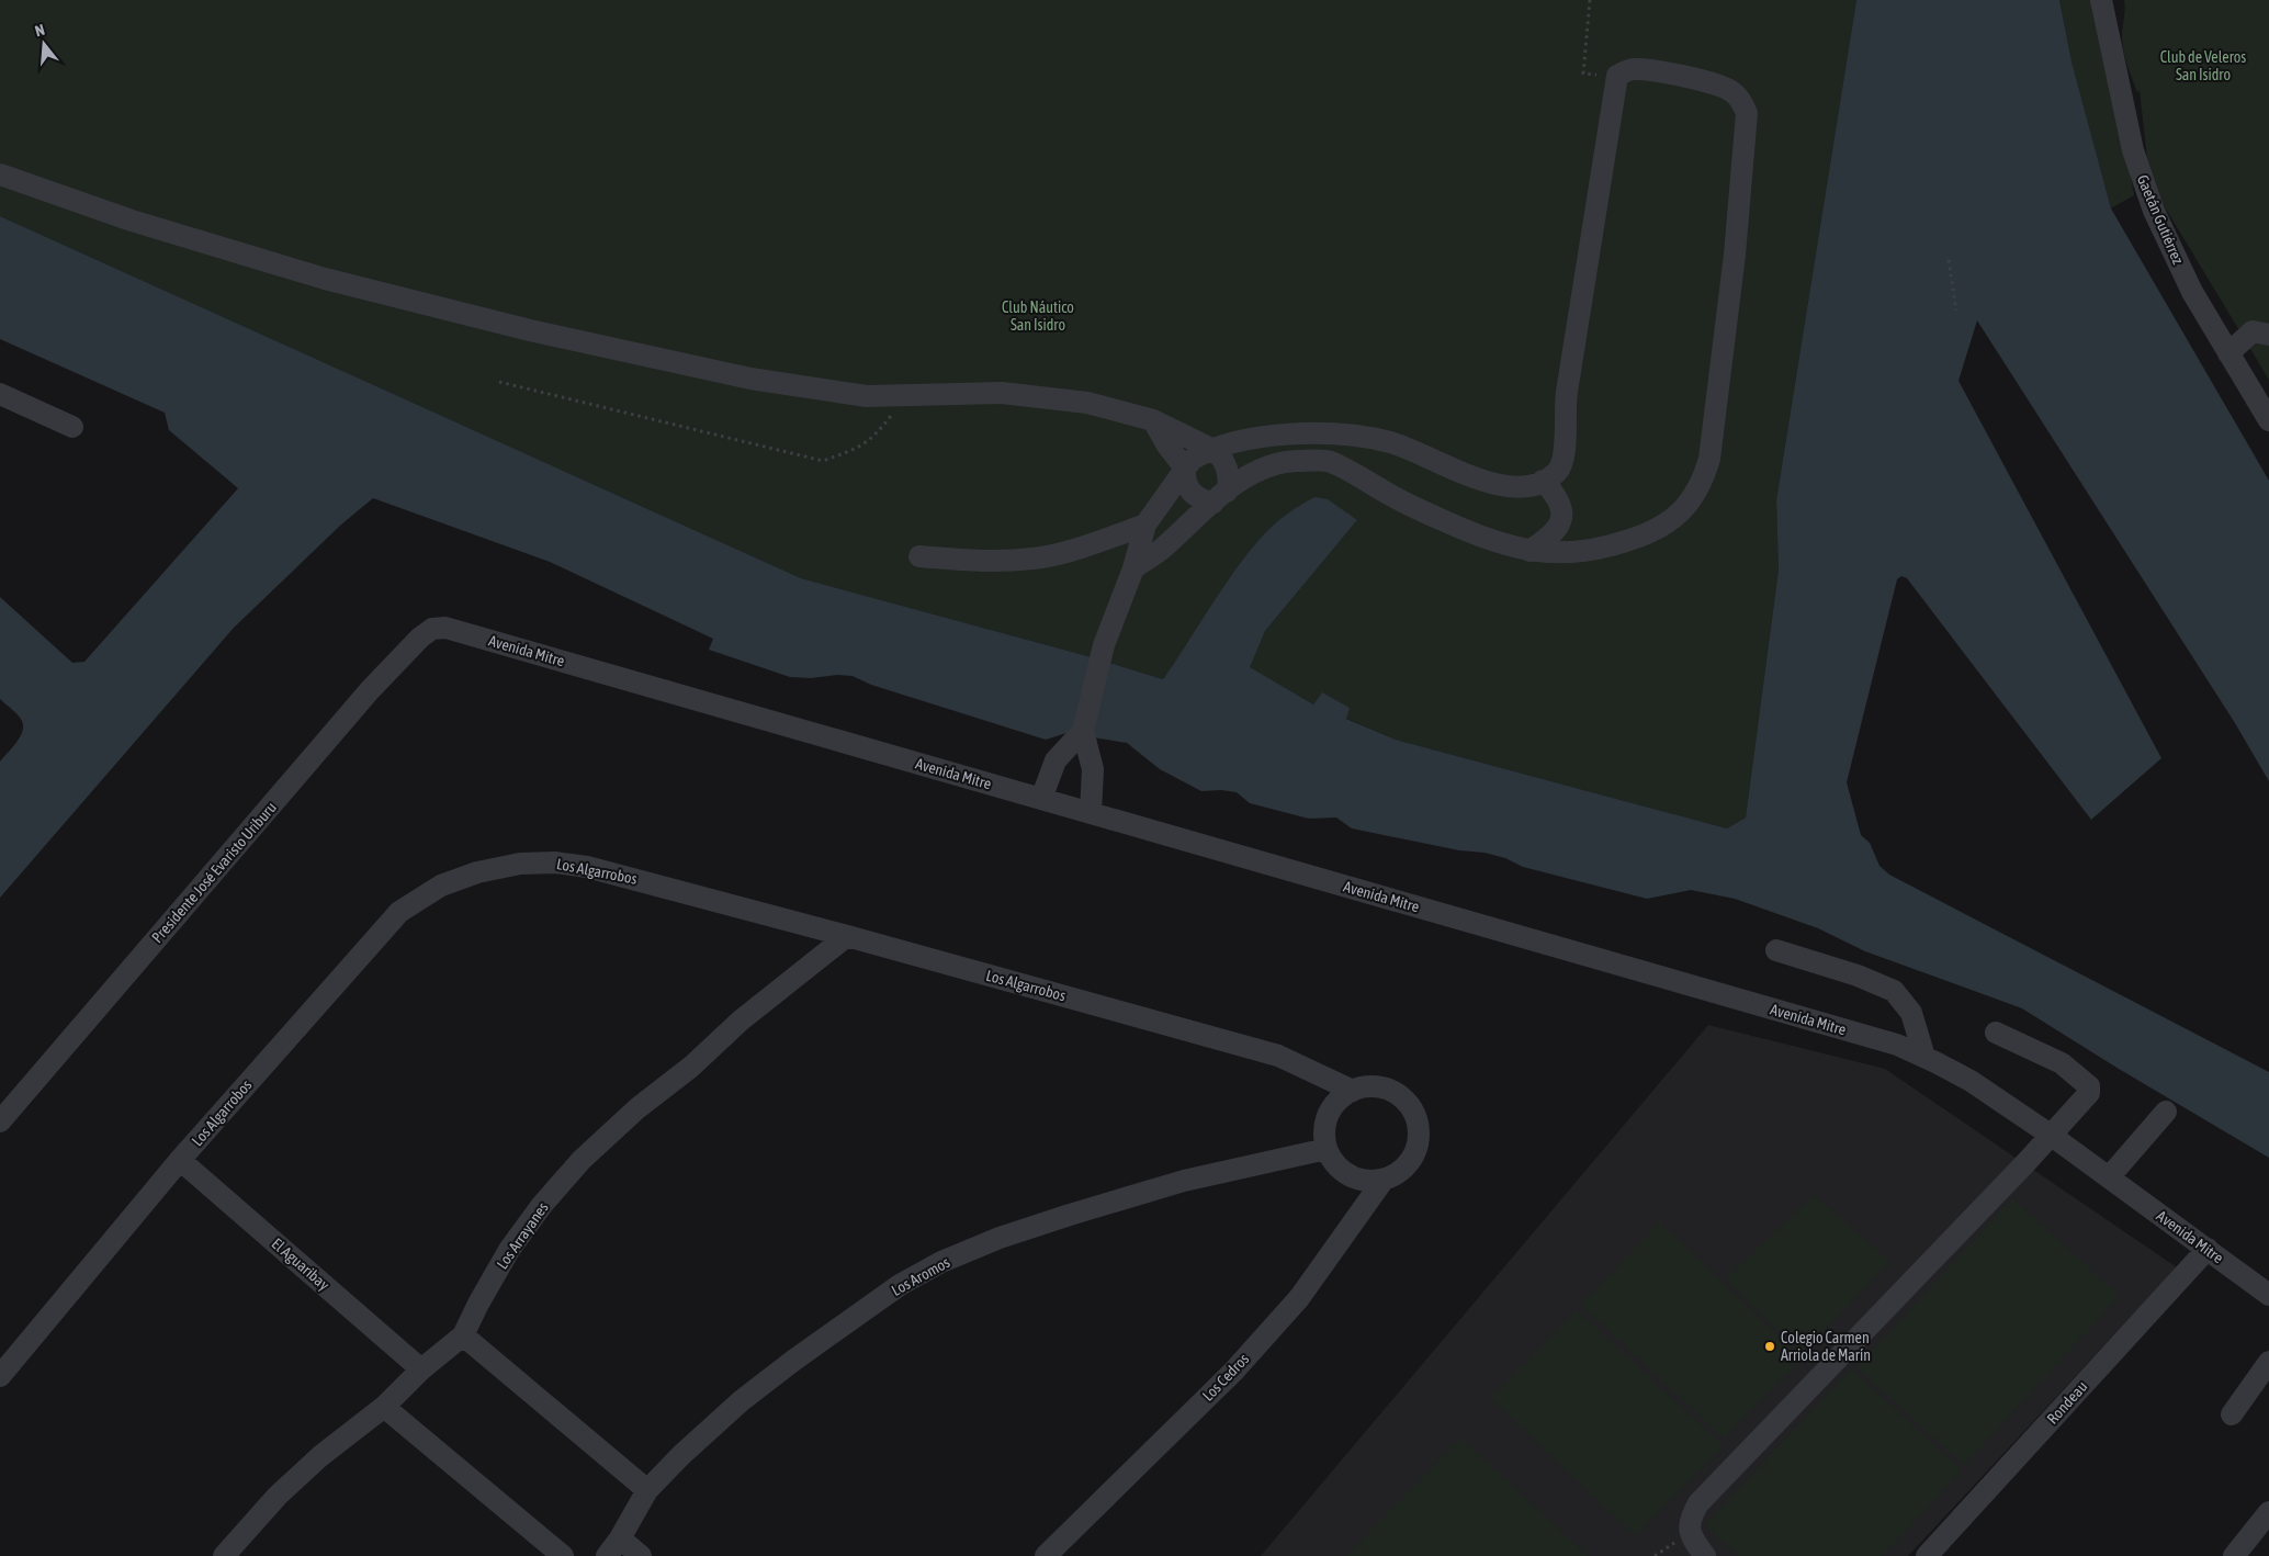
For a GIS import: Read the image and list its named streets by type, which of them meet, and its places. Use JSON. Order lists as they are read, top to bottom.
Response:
{
  "streets": {
    "street": [
      "Gaetán Gutiérrez",
      "Avenida Mitre",
      "Los Algarrobos",
      "Presidente José Evaristo Uriburu",
      "Los Arrayanes",
      "El Aguaribay",
      "Los Aromos",
      "Los Cedros",
      "Rondeau"
    ]
  },
  "crossings": [
    ["Avenida Mitre", "Presidente José Evaristo Uriburu"],
    ["Avenida Mitre", "Rondeau"],
    ["Los Algarrobos", "Los Arrayanes"],
    ["Los Algarrobos", "El Aguaribay"],
    ["Los Algarrobos", "Los Aromos"],
    ["Los Algarrobos", "Los Cedros"],
    ["Los Arrayanes", "El Aguaribay"],
    ["Los Aromos", "Los Cedros"]
  ],
  "parks": ["Club de Veleros San Isidro", "Club Náutico San Isidro"],
  "places": ["Colegio Carmen Arriola de Marín"],
  "north": "top"
}
